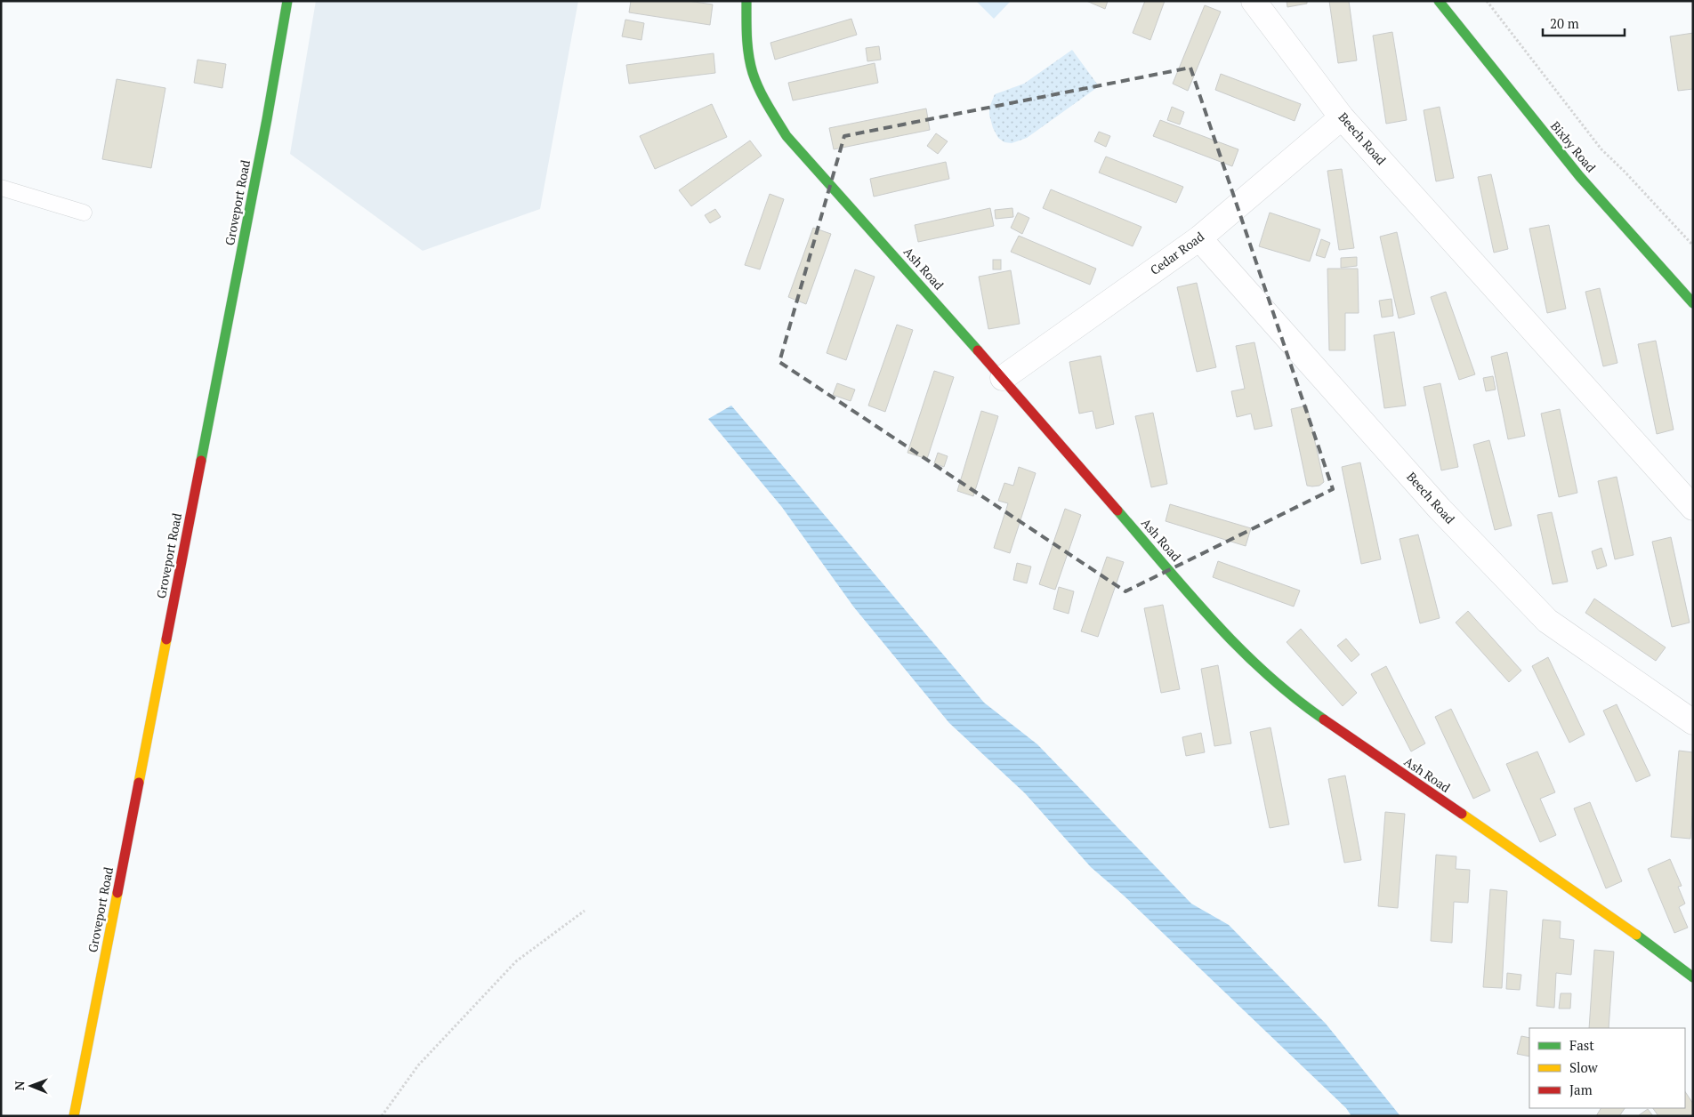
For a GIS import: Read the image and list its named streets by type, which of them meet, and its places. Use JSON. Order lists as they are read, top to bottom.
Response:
{
  "streets": {
    "street": [
      "Beech Road",
      "Bixby Road",
      "Groveport Road",
      "Cedar Road",
      "Ash Road"
    ]
  },
  "crossings": [
    ["Beech Road", "Cedar Road"],
    ["Cedar Road", "Ash Road"]
  ],
  "legend": ["Fast", "Slow", "Jam"],
  "scale_bar": "20 m",
  "north": "left"
}
